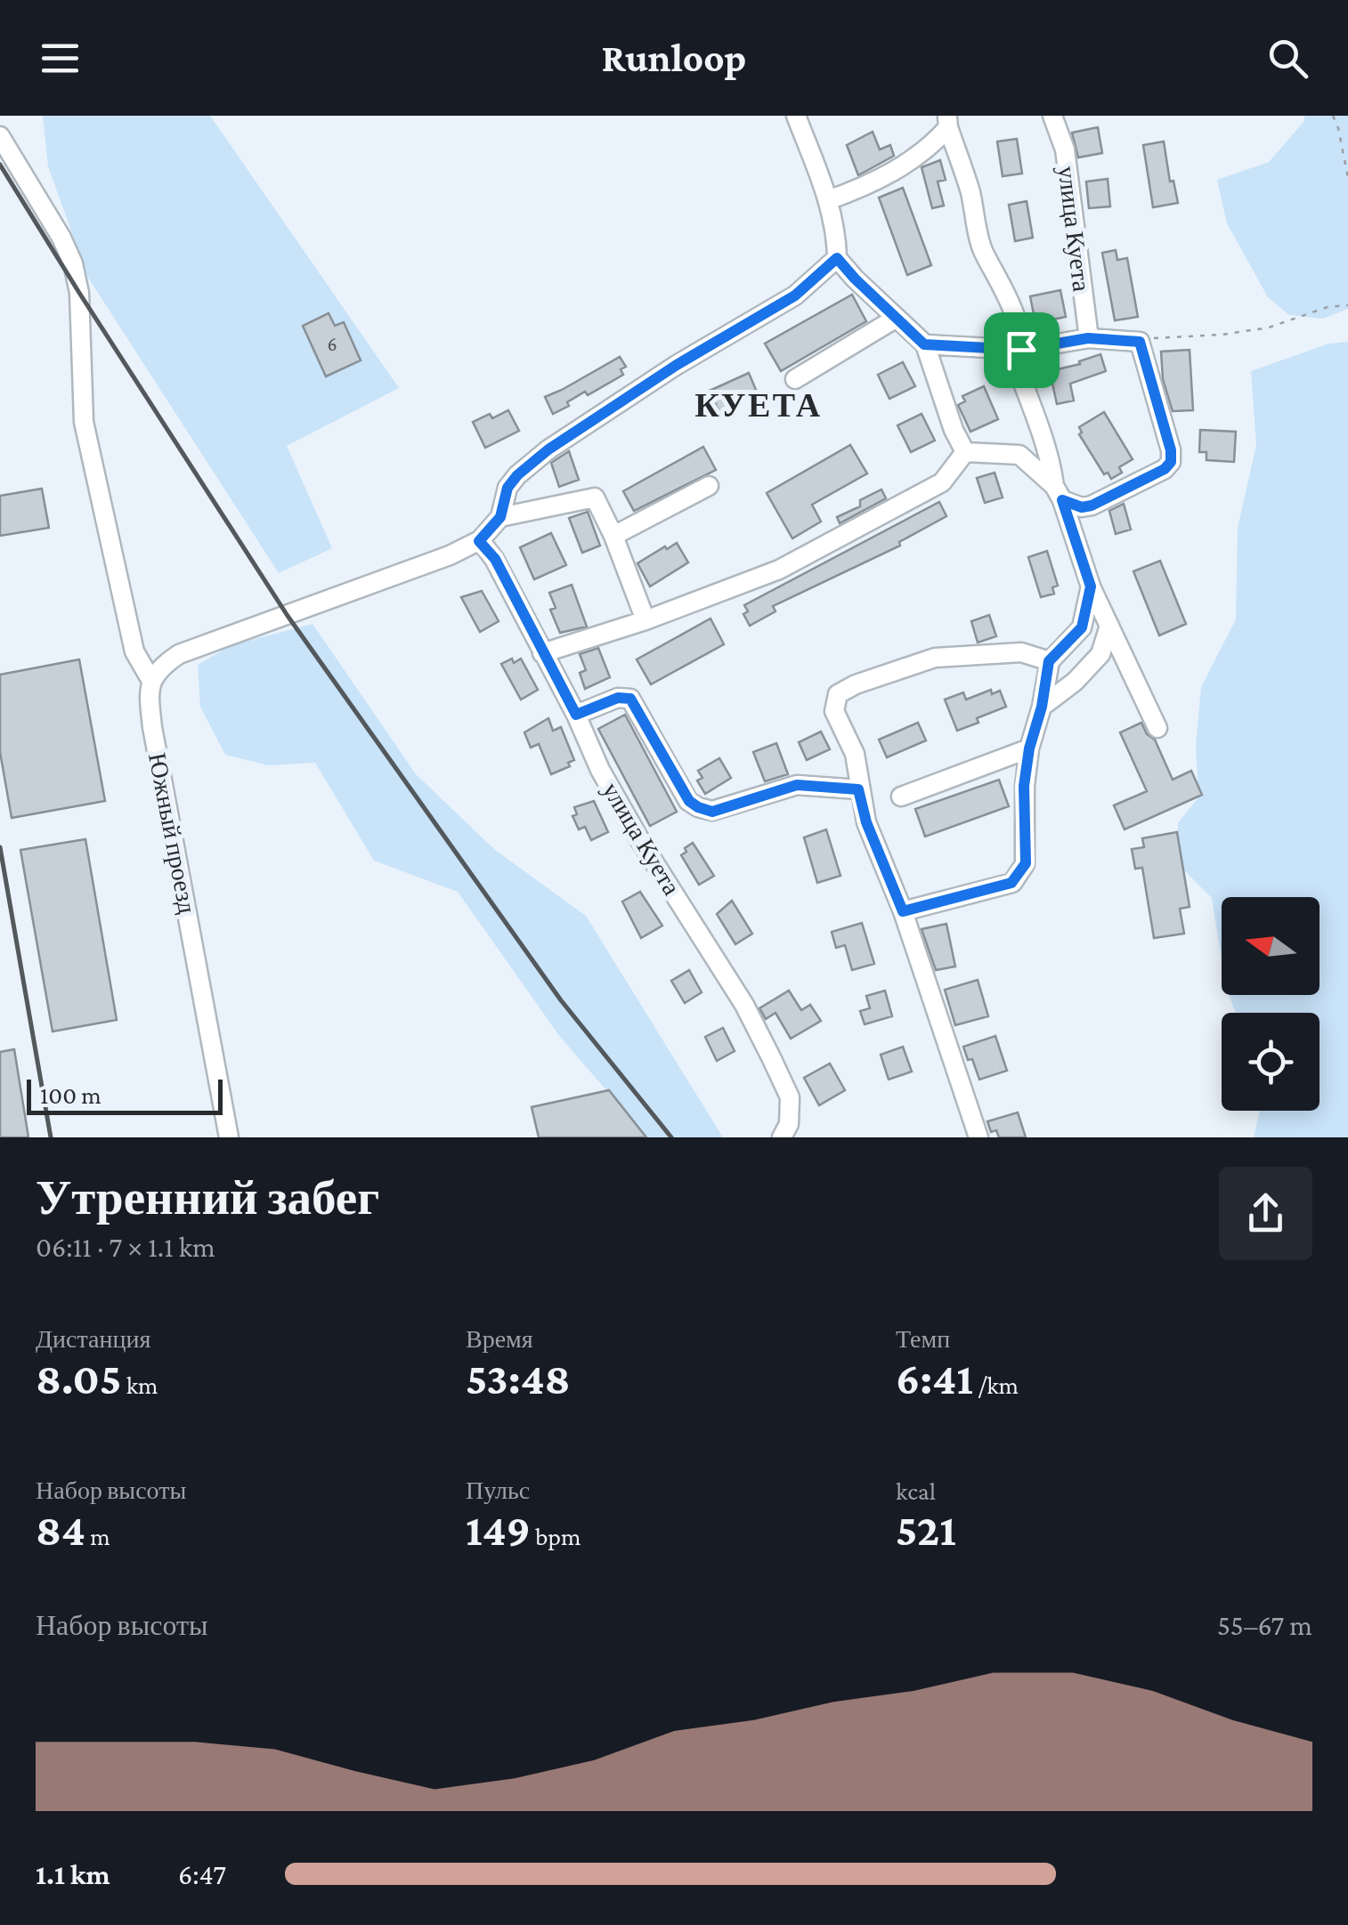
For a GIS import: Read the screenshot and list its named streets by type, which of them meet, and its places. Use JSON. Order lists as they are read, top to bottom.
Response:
{
  "streets": {
    "street": ["улица Куета", "Южный проезд"]
  },
  "districts": ["КУЕТА"],
  "house_numbers": ["6"],
  "scale_bar": "100 m",
  "north": "left",
  "page": {
    "header": "Runloop",
    "scale": "100 m",
    "heading": ["Утренний забег", "06:11 · 7 × 1.1 km"],
    "stats": [
      ["Дистанция", "8.05 km"],
      ["Время", "53:48"],
      ["Темп", "6:41 /km"],
      ["Набор высоты", "84 m"],
      ["Пульс", "149 bpm"],
      ["kcal", "521"]
    ],
    "chart": ["Набор высоты", "55–67 m"],
    "list": [
      {
        "name": "1.1 km",
        "note": "6:47"
      }
    ]
  }
}
